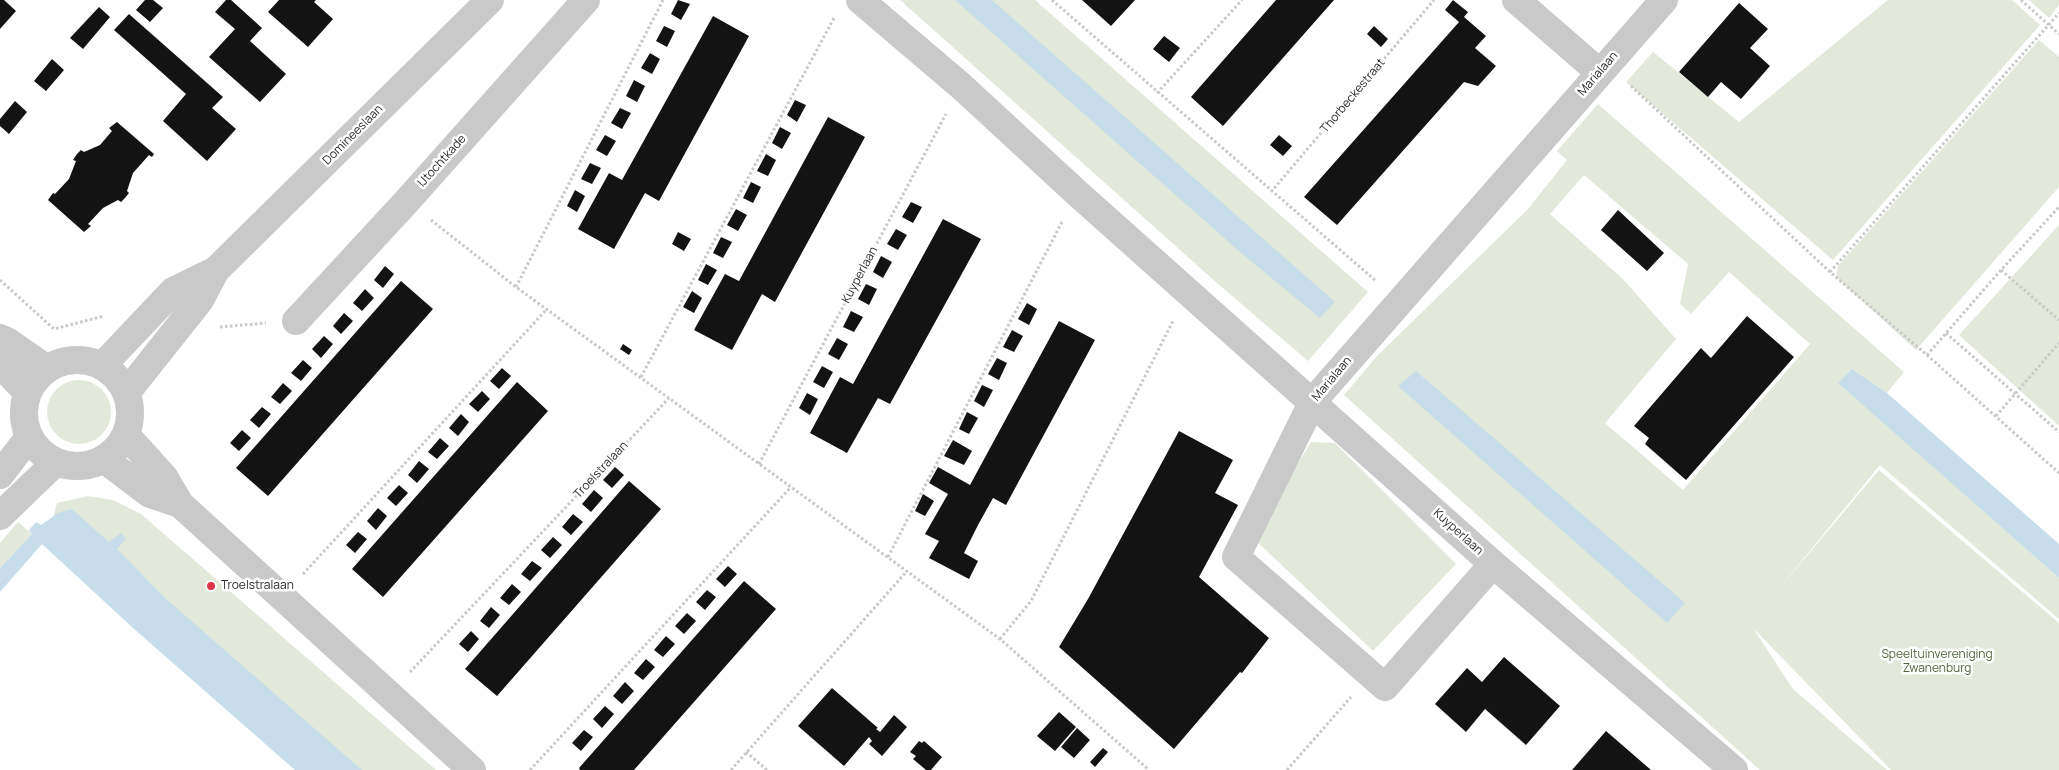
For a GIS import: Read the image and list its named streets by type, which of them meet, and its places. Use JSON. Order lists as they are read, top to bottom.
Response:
{
  "streets": {
    "street": [
      "Marialaan",
      "Domineeslaan",
      "IJtochtkade",
      "Kuyperlaan"
    ],
    "path": ["Thorbeckestraat", "Troelstralaan"]
  },
  "crossings": [
    ["Marialaan", "Kuyperlaan"]
  ],
  "parks": ["Speeltuinvereniging Zwanenburg"],
  "places": ["Troelstralaan"]
}
